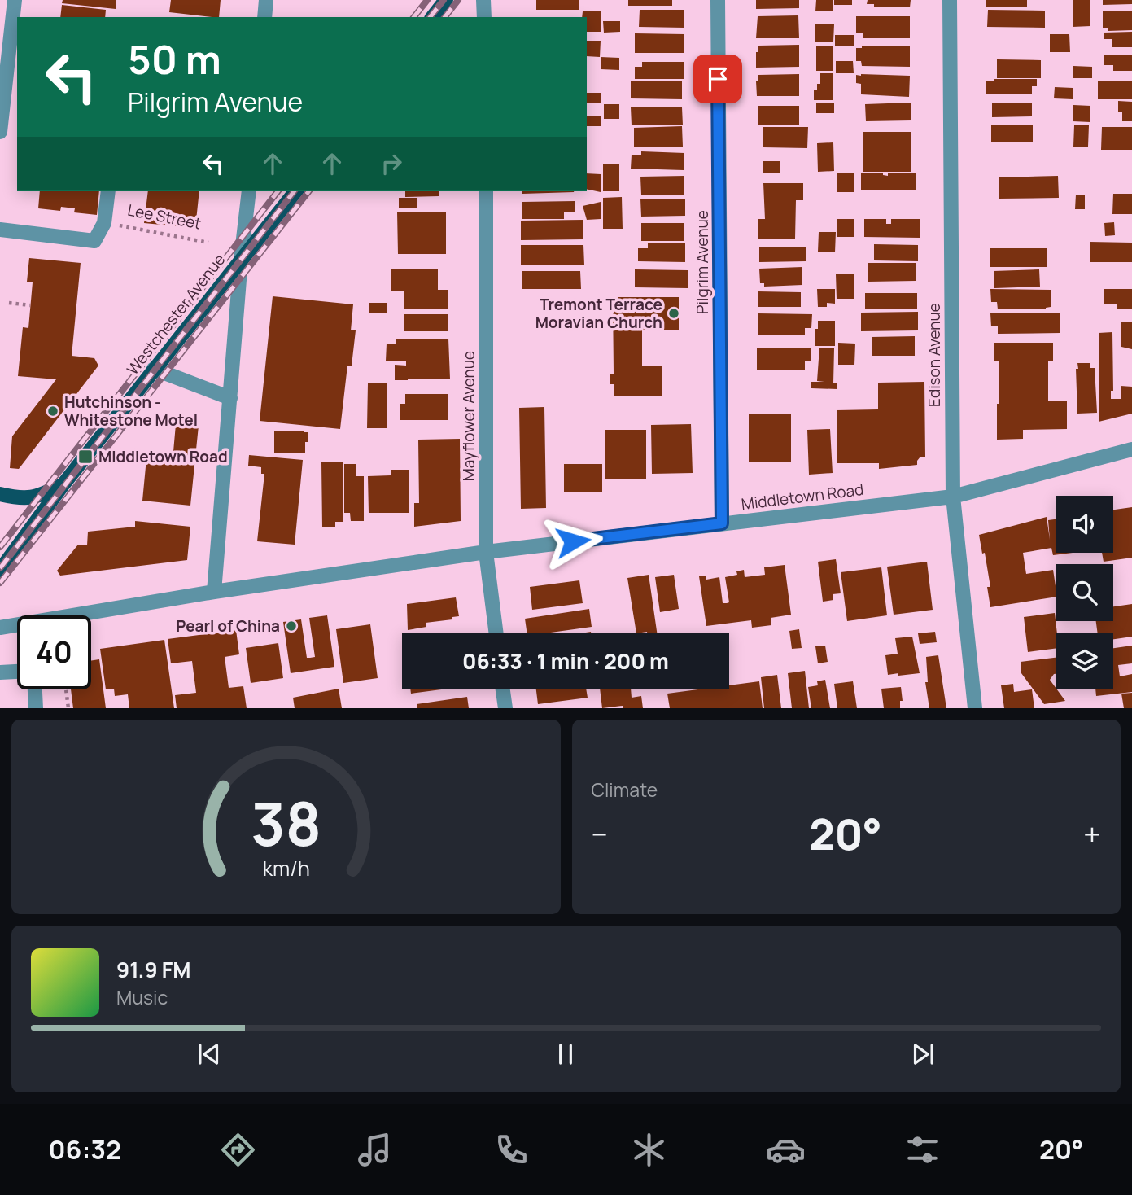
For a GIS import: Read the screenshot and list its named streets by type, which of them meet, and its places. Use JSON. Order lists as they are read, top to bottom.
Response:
{
  "streets": {
    "main road": ["Westchester Avenue"],
    "street": [
      "Pilgrim Avenue",
      "Edison Avenue",
      "Mayflower Avenue",
      "Middletown Road"
    ],
    "path": ["Lee Street"]
  },
  "crossings": [
    ["Pilgrim Avenue", "Middletown Road"],
    ["Edison Avenue", "Middletown Road"],
    ["Mayflower Avenue", "Middletown Road"]
  ],
  "places": {
    "other": ["Tremont Terrace Moravian Church", "Hutchinson - Whitestone Motel", "Pearl of China"],
    "transit": ["Middletown Road"]
  },
  "page": {
    "turn": ["50 m", "Pilgrim Avenue"],
    "limit": "40",
    "trip": "06:33 · 1 min · 200 m",
    "tile": "Climate",
    "heat": ["−", "20°", "+"],
    "song": ["91.9 FM", "Music"],
    "tabs": ["06:32", "20°"],
    "gauge": ["38", "km/h"]
  }
}
